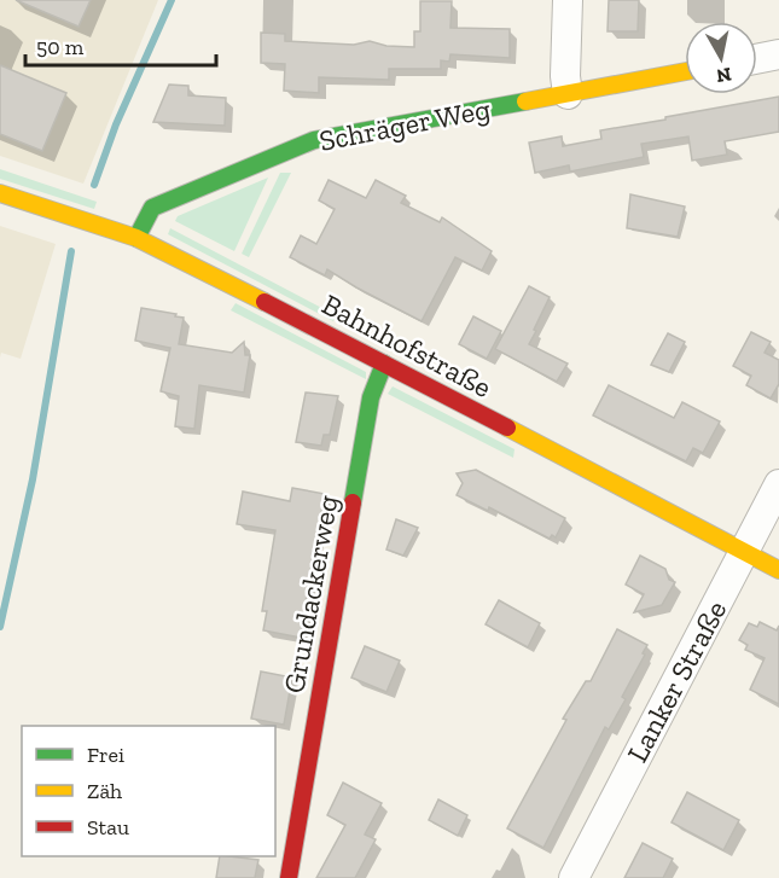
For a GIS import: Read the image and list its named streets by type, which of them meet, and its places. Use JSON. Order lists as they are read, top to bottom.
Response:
{
  "streets": {
    "street": [
      "Schräger Weg",
      "Bahnhofstraße",
      "Grundackerweg",
      "Lanker Straße"
    ]
  },
  "crossings": [
    ["Schräger Weg", "Bahnhofstraße"],
    ["Bahnhofstraße", "Grundackerweg"],
    ["Bahnhofstraße", "Lanker Straße"]
  ],
  "legend": ["Frei", "Zäh", "Stau"],
  "scale_bar": "50 m",
  "north": "bottom"
}
